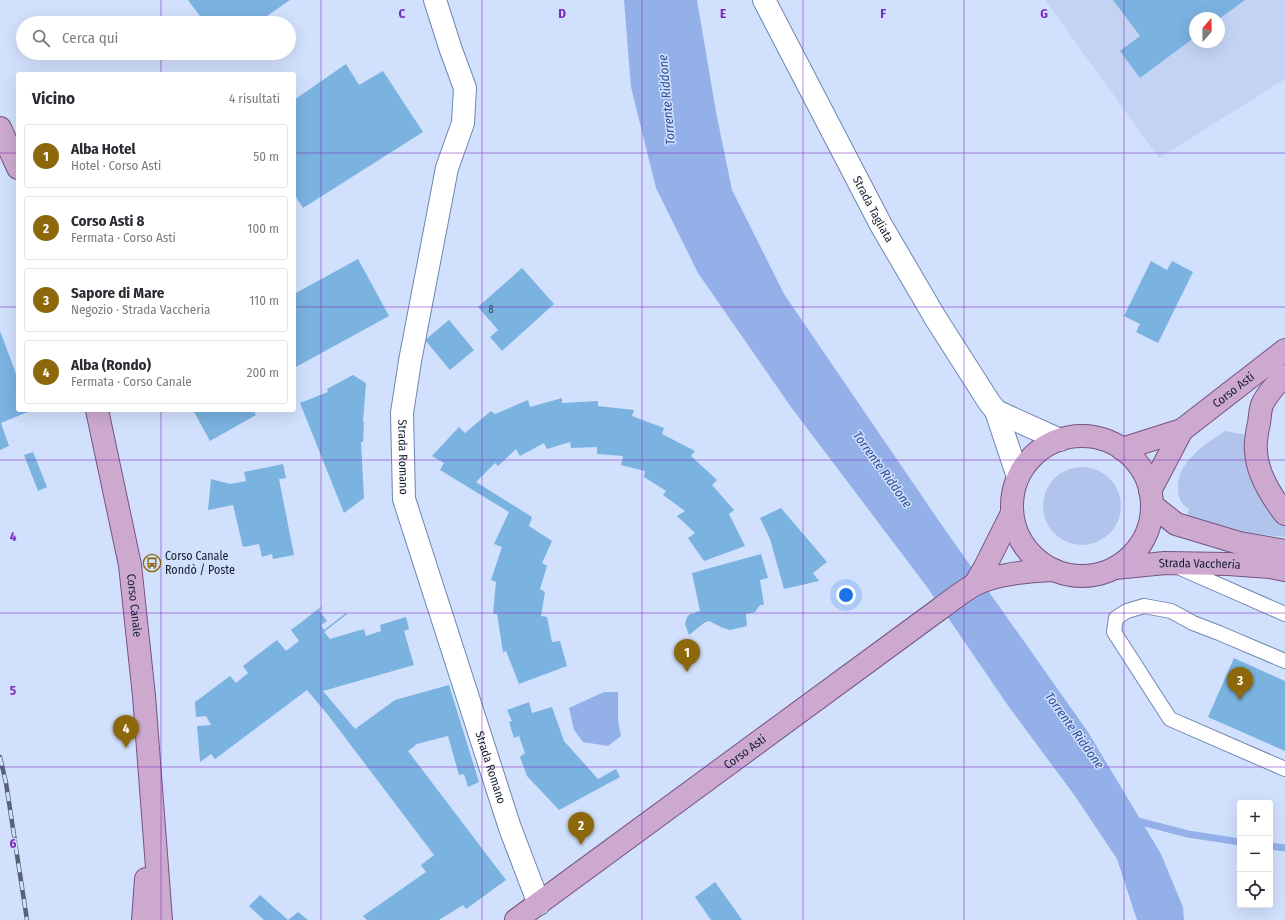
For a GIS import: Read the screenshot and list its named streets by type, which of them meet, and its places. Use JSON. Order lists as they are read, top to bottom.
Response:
{
  "streets": {
    "main road": ["Corso Asti", "Strada Vaccheria", "Corso Canale"],
    "street": ["Strada Tagliata", "Strada Romano"]
  },
  "crossings": [
    ["Strada Tagliata", "Strada Vaccheria"],
    ["Corso Asti", "Strada Romano"]
  ],
  "water": ["Torrente Riddone"],
  "places": {
    "bus stop": ["Corso Canale Rondò / Poste"]
  },
  "house_numbers": ["8"],
  "north": "top",
  "page": {
    "search": "Cerca qui",
    "heading": ["Vicino", "4 risultati"],
    "list": [
      {
        "mark": "1",
        "name": "Alba Hotel",
        "note": "Hotel · Corso Asti",
        "value": "50 m"
      },
      {
        "mark": "2",
        "name": "Corso Asti 8",
        "note": "Fermata · Corso Asti",
        "value": "100 m"
      },
      {
        "mark": "3",
        "name": "Sapore di Mare",
        "note": "Negozio · Strada Vaccheria",
        "value": "110 m"
      },
      {
        "mark": "4",
        "name": "Alba (Rondo)",
        "note": "Fermata · Corso Canale",
        "value": "200 m"
      }
    ],
    "pins": [
      "1",
      "3",
      "4",
      "2"
    ],
    "map_buttons": ["+", "−"]
  },
  "grid": {
    "columns": [
      "C",
      "D",
      "E",
      "F",
      "G"
    ],
    "rows": ["4", "5", "6"]
  }
}
